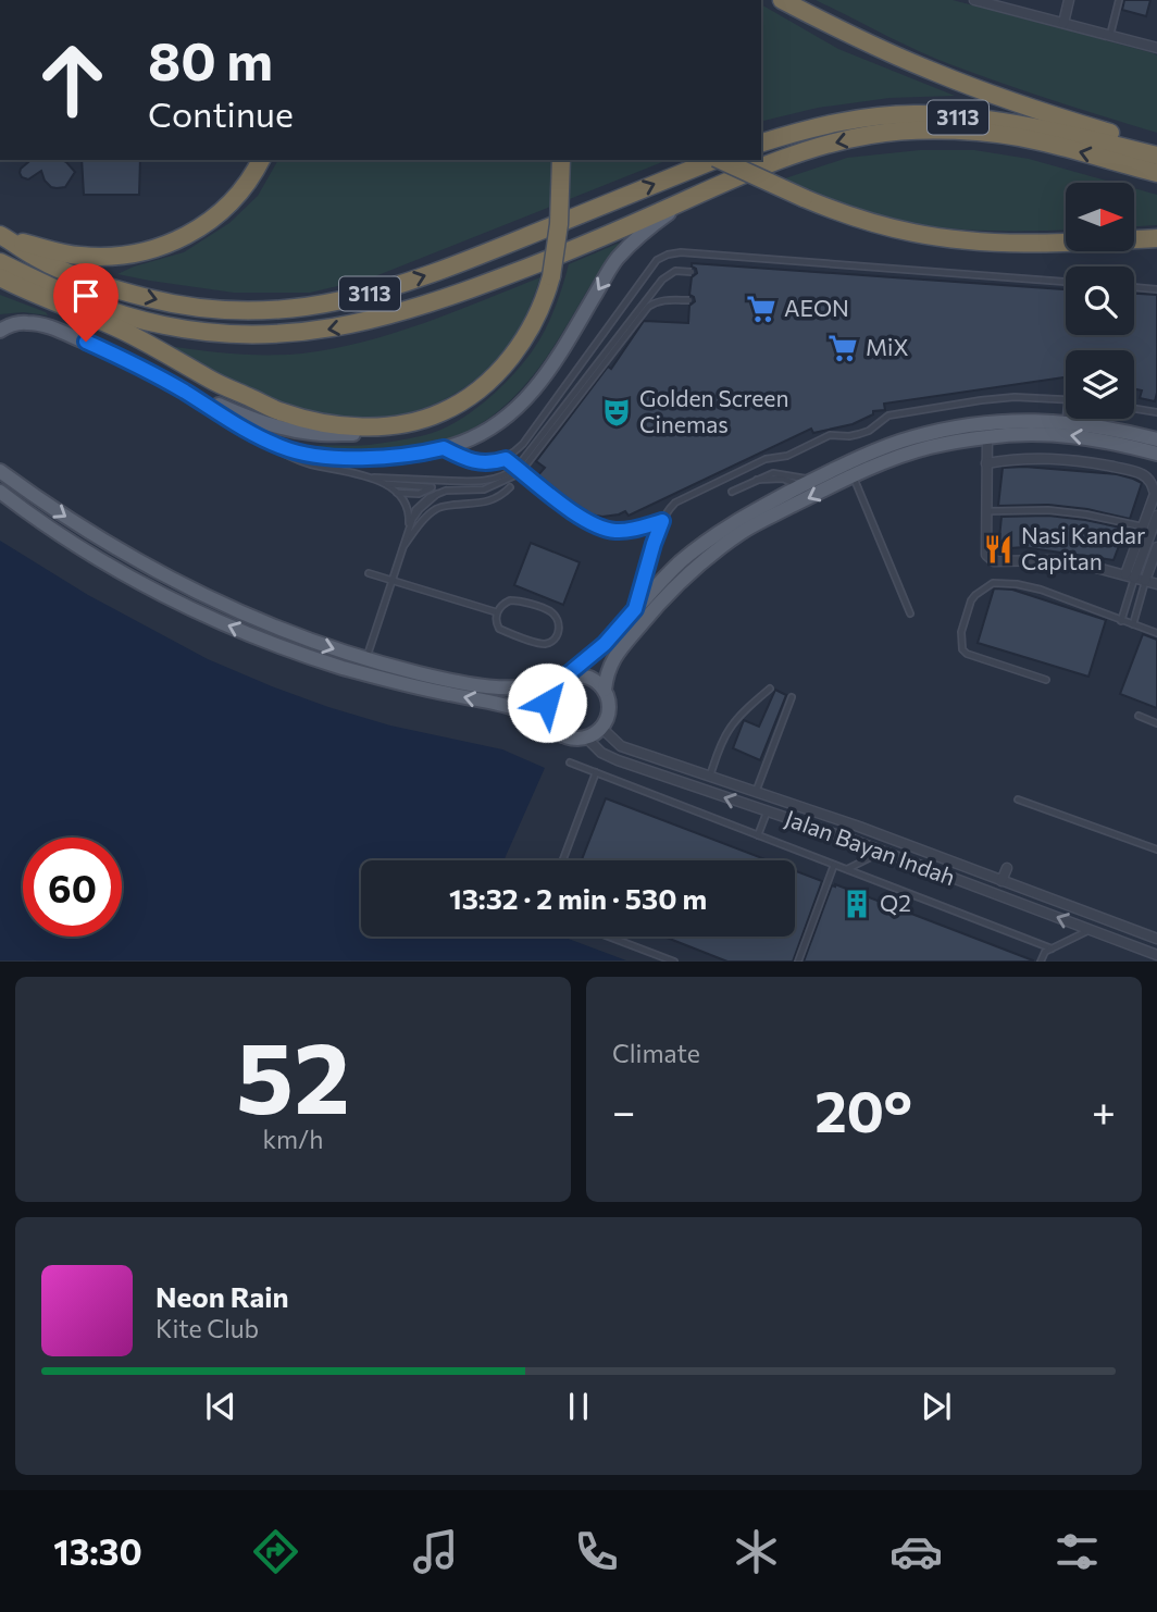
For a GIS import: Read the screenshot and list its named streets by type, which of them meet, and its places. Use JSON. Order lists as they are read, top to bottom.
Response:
{
  "streets": {
    "highway": ["3113"],
    "street": ["Jalan Bayan Indah"]
  },
  "places": {
    "supermarket": ["AEON", "MiX"],
    "theatre": ["Golden Screen Cinemas"],
    "restaurant": ["Nasi Kandar Capitan"],
    "building": ["Q2"]
  },
  "north": "right",
  "page": {
    "turn": ["80 m", "Continue"],
    "limit": "60",
    "trip": "13:32 · 2 min · 530 m",
    "tile": [
      ["52", "km/h"],
      "Climate"
    ],
    "heat": ["−", "20°", "+"],
    "song": ["Neon Rain", "Kite Club"],
    "tabs": "13:30"
  }
}
